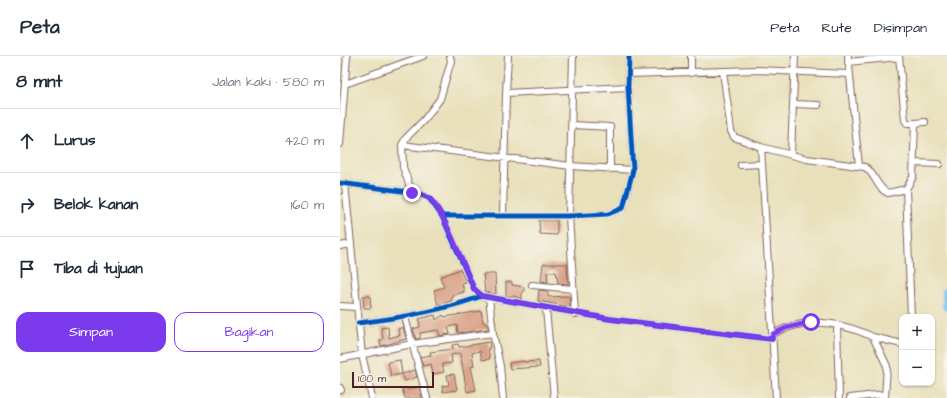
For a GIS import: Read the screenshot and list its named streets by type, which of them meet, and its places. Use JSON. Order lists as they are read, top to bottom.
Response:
{
  "scale_bar": "100 m",
  "page": {
    "header": "Peta",
    "nav": ["Peta", "Rute", "Disimpan"],
    "heading": ["8 mnt", "Jalan kaki · 580 m"],
    "list": [
      ["Lurus", "420 m"],
      ["Belok kanan", "160 m"],
      "Tiba di tujuan"
    ],
    "buttons": ["Simpan", "Bagikan"],
    "map_buttons": ["+", "−"],
    "scale": "100 m"
  }
}
